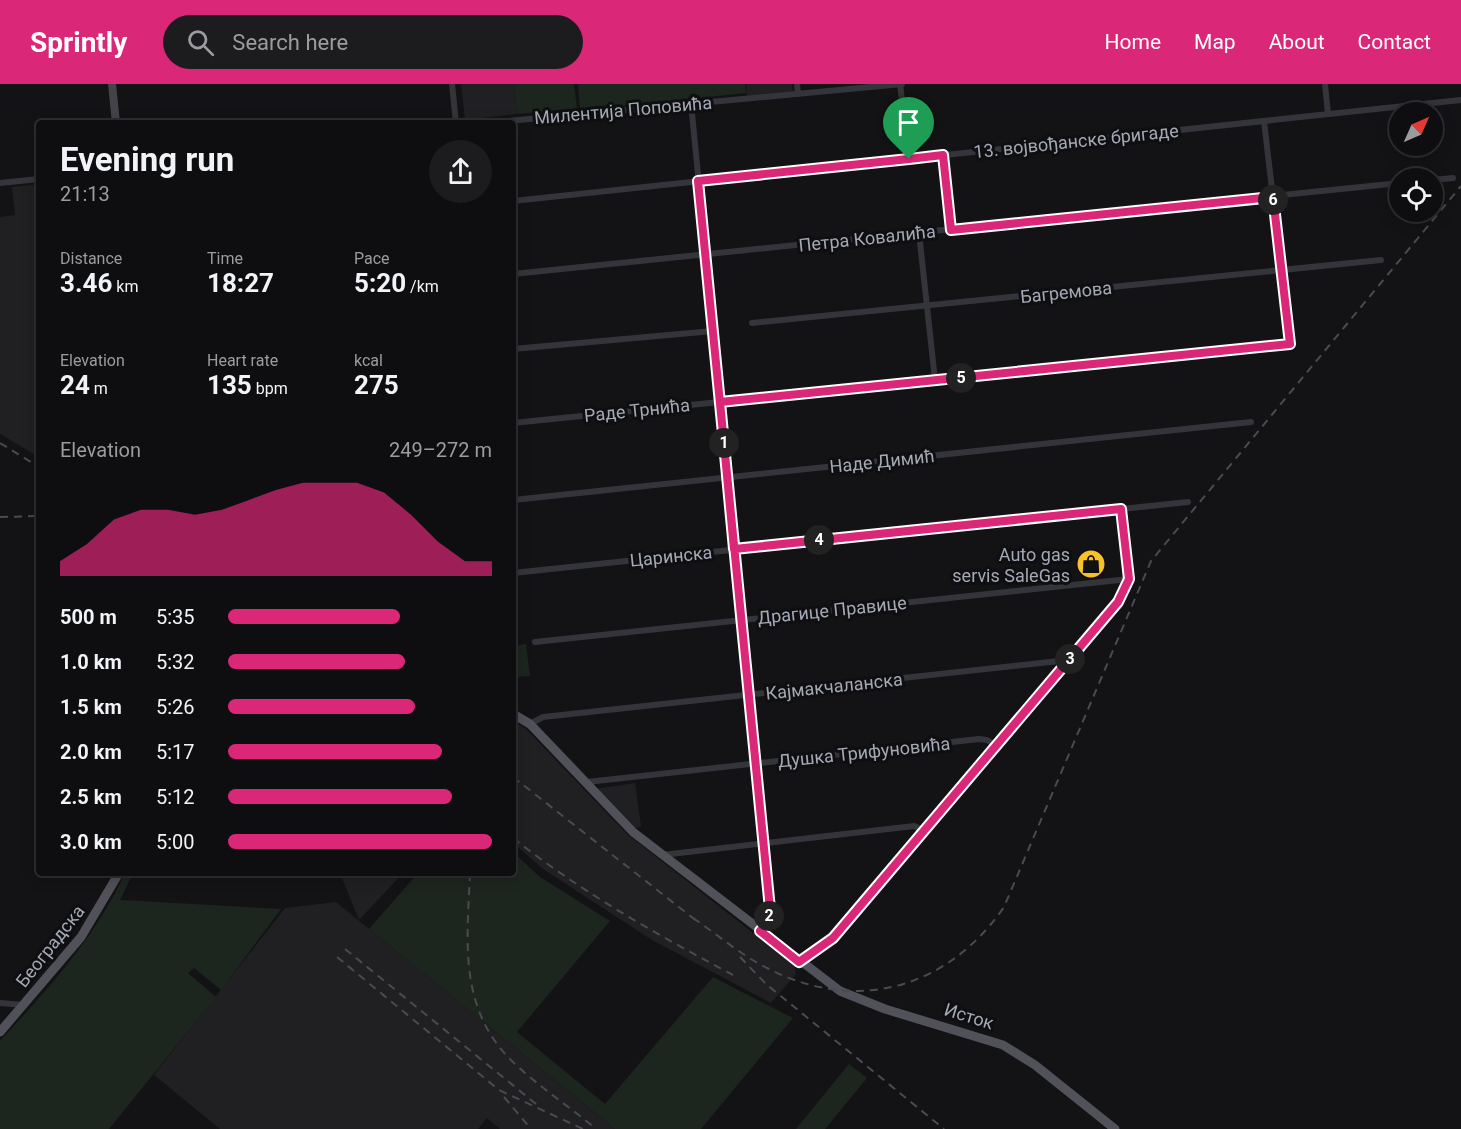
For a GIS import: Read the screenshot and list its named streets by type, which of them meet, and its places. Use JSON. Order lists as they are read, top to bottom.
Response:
{
  "streets": {
    "main road": ["Београдска", "Исток"],
    "street": [
      "Милентија Поповића",
      "13. војвођанске бригаде",
      "Петра Ковалића",
      "Багремова",
      "Раде Трнића",
      "Наде Димић",
      "Царинска",
      "Драгице Правице",
      "Кајмакчаланска",
      "Душка Трифуновића"
    ]
  },
  "crossings": [
    ["13. војвођанске бригаде", "Раде Трнића"],
    ["Петра Ковалића", "Раде Трнића"],
    ["Багремова", "Раде Трнића"],
    ["Кајмакчаланска", "Исток"],
    ["Душка Трифуновића", "Исток"]
  ],
  "places": {
    "shop": ["Auto gas servis SaleGas"]
  },
  "north": "top right",
  "page": {
    "header": "Sprintly",
    "search": "Search here",
    "nav": [
      "Home",
      "Map",
      "About",
      "Contact"
    ],
    "heading": ["Evening run", "21:13"],
    "pins": [
      "6",
      "5",
      "1",
      "4",
      "3",
      "2"
    ],
    "stats": [
      ["Distance", "3.46 km"],
      ["Time", "18:27"],
      ["Pace", "5:20 /km"],
      ["Elevation", "24 m"],
      ["Heart rate", "135 bpm"],
      ["kcal", "275"]
    ],
    "chart": ["Elevation", "249–272 m"],
    "list": [
      {
        "name": "500 m",
        "note": "5:35"
      },
      {
        "name": "1.0 km",
        "note": "5:32"
      },
      {
        "name": "1.5 km",
        "note": "5:26"
      },
      {
        "name": "2.0 km",
        "note": "5:17"
      },
      {
        "name": "2.5 km",
        "note": "5:12"
      },
      {
        "name": "3.0 km",
        "note": "5:00"
      }
    ]
  }
}
